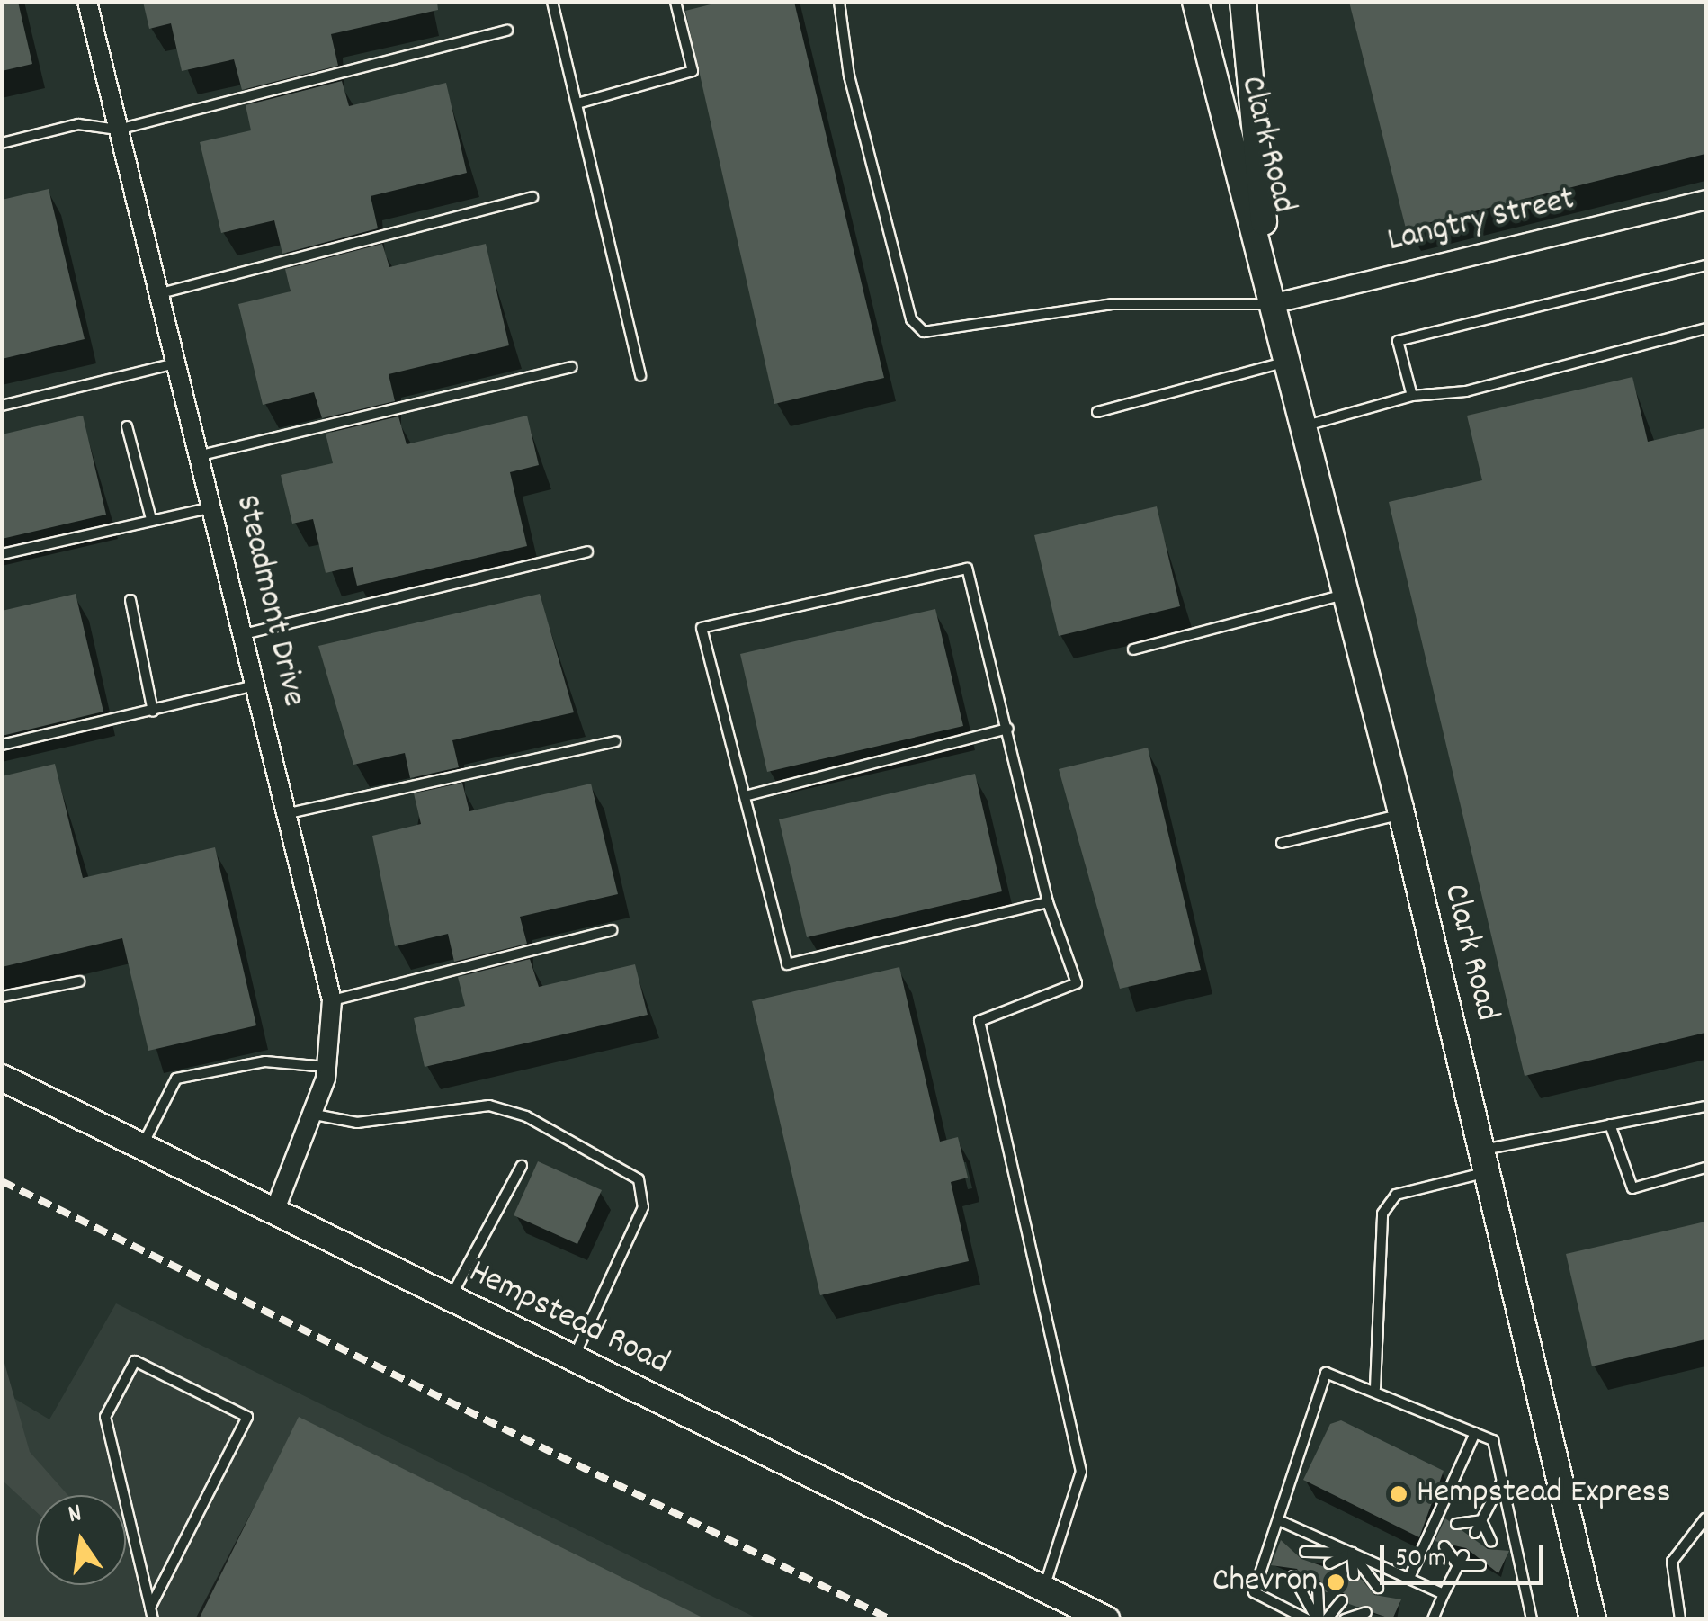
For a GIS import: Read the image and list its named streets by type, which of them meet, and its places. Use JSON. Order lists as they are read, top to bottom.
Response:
{
  "streets": {
    "street": [
      "Clark Road",
      "Langtry Street",
      "Steadmont Drive",
      "Hempstead Road"
    ]
  },
  "crossings": [
    ["Clark Road", "Langtry Street"],
    ["Steadmont Drive", "Hempstead Road"]
  ],
  "places": ["Hempstead Express", "Chevron"],
  "scale_bar": "50 m",
  "north": "top"
}
